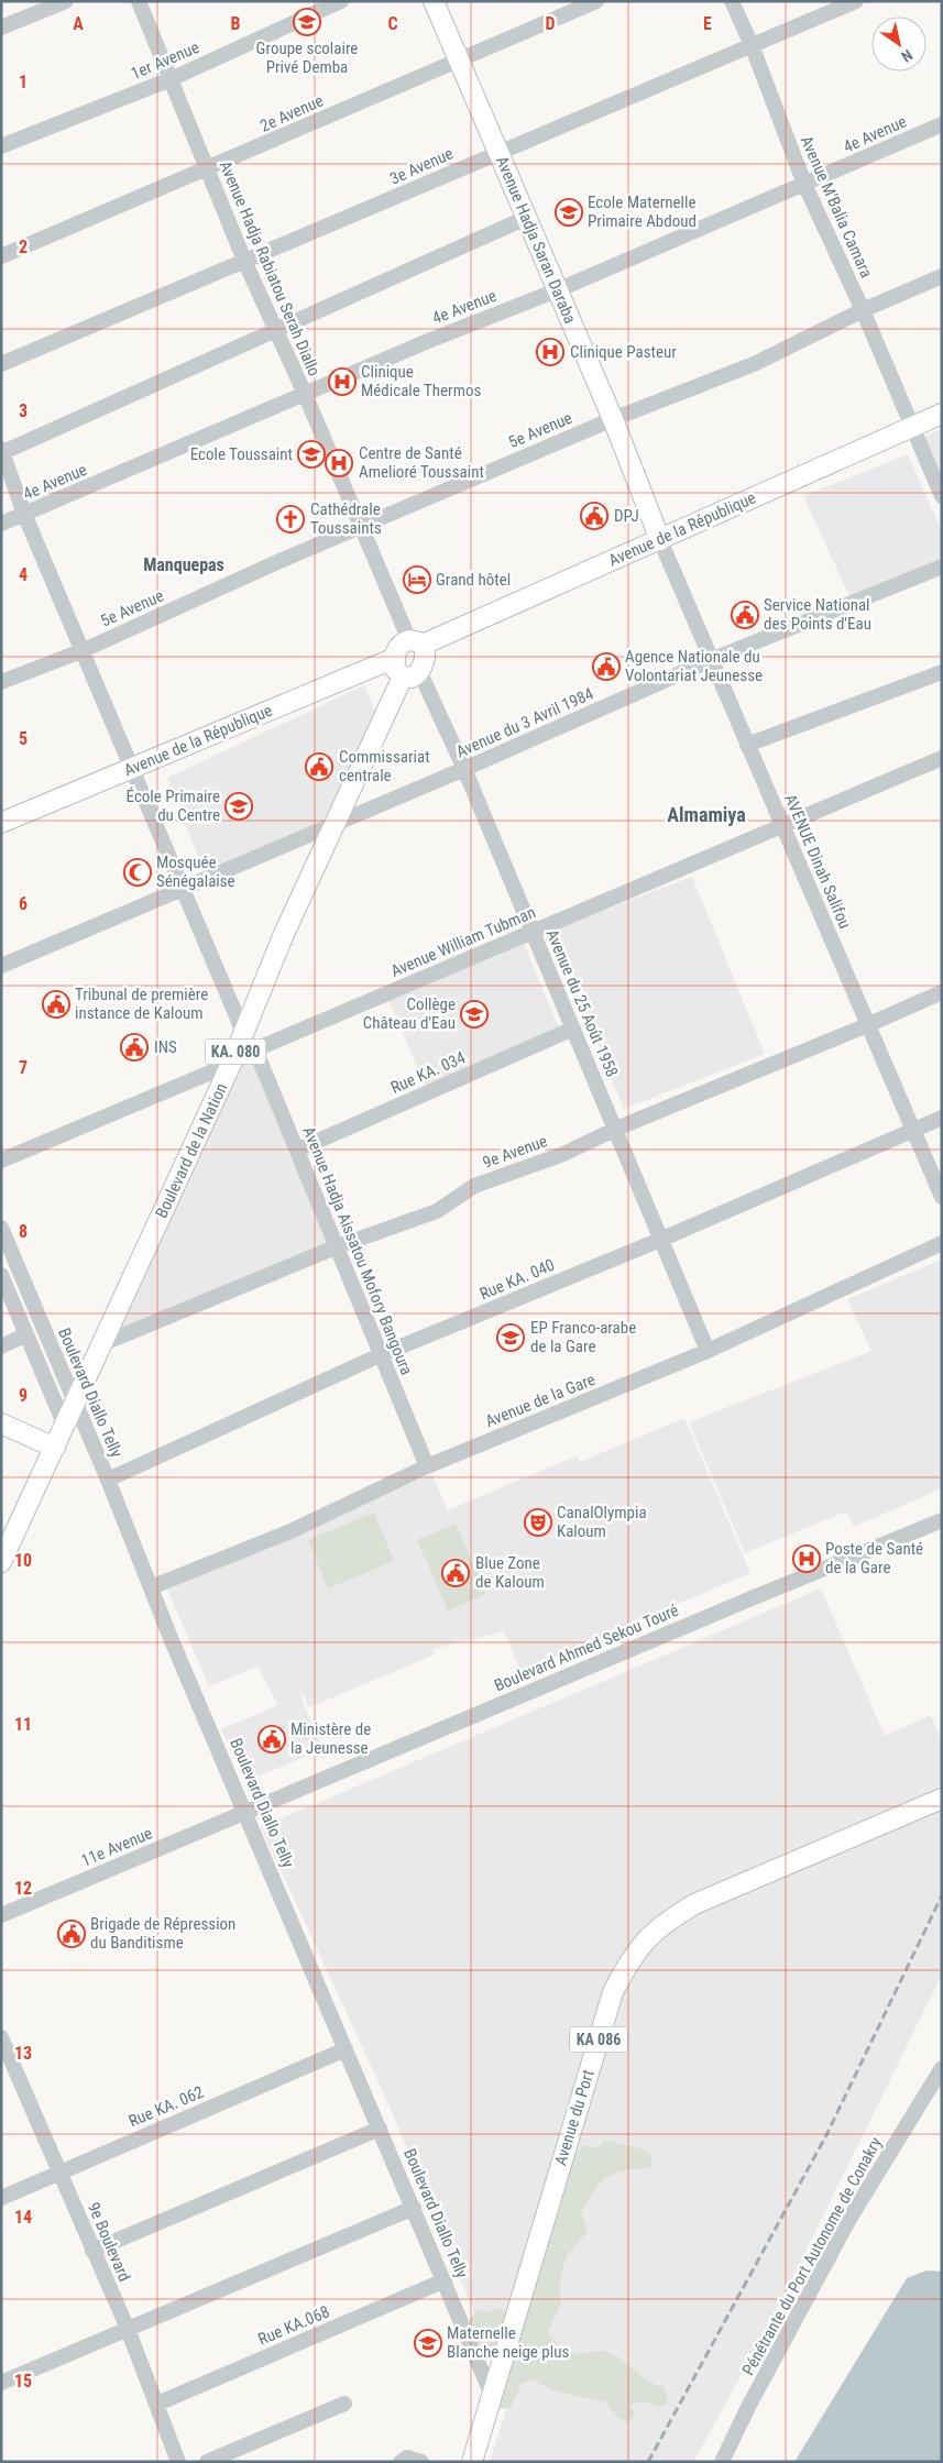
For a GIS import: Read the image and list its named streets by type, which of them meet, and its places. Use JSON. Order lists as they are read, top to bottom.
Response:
{
  "streets": {
    "main road": [
      "Avenue Hadja Saran Daraba",
      "Avenue de la République",
      "KA. 080",
      "Boulevard de la Nation",
      "KA 086",
      "Avenue du Port"
    ],
    "street": [
      "1er Avenue",
      "2e Avenue",
      "4e Avenue",
      "3e Avenue",
      "Avenue M'Balia Camara",
      "Avenue Hadja Rabiatou Serah Diallo",
      "5e Avenue",
      "Avenue du 3 Avril 1984",
      "AVENUE Dinah Salifou",
      "Avenue William Tubman",
      "Avenue du 25 Août 1958",
      "Rue KA. 034",
      "9e Avenue",
      "Avenue Hadja Aissatou Mofory Bangoura",
      "Rue KA. 040",
      "Boulevard Diallo Telly",
      "Avenue de la Gare",
      "Boulevard Ahmed Sekou Touré",
      "11e Avenue",
      "Rue KA. 062",
      "9e Boulevard",
      "Pénétrante du Port Autonome de Conakry",
      "Rue KA.068"
    ]
  },
  "crossings": [
    ["1er Avenue", "Avenue Hadja Rabiatou Serah Diallo"],
    ["2e Avenue", "Avenue Hadja Saran Daraba"],
    ["2e Avenue", "Avenue Hadja Rabiatou Serah Diallo"],
    ["4e Avenue", "Avenue M'Balia Camara"],
    ["4e Avenue", "Avenue Hadja Saran Daraba"],
    ["4e Avenue", "Avenue Hadja Rabiatou Serah Diallo"],
    ["3e Avenue", "Avenue M'Balia Camara"],
    ["3e Avenue", "Avenue Hadja Saran Daraba"],
    ["3e Avenue", "Avenue Hadja Rabiatou Serah Diallo"],
    ["Avenue M'Balia Camara", "5e Avenue"],
    ["Avenue M'Balia Camara", "Avenue de la République"],
    ["Avenue Hadja Saran Daraba", "5e Avenue"],
    ["Avenue Hadja Saran Daraba", "Avenue de la République"],
    ["Avenue Hadja Saran Daraba", "AVENUE Dinah Salifou"],
    ["Avenue Hadja Rabiatou Serah Diallo", "5e Avenue"],
    ["Avenue Hadja Rabiatou Serah Diallo", "Avenue de la République"],
    ["Avenue Hadja Rabiatou Serah Diallo", "Avenue du 25 Août 1958"],
    ["Avenue Hadja Rabiatou Serah Diallo", "Boulevard de la Nation"],
    ["Avenue de la République", "AVENUE Dinah Salifou"],
    ["Avenue de la République", "Avenue du 25 Août 1958"],
    ["Avenue de la République", "Boulevard de la Nation"],
    ["Avenue du 3 Avril 1984", "AVENUE Dinah Salifou"],
    ["Avenue du 3 Avril 1984", "Avenue du 25 Août 1958"],
    ["Avenue du 3 Avril 1984", "Boulevard de la Nation"],
    ["AVENUE Dinah Salifou", "Avenue William Tubman"],
    ["AVENUE Dinah Salifou", "9e Avenue"],
    ["AVENUE Dinah Salifou", "Rue KA. 040"],
    ["Avenue William Tubman", "Avenue du 25 Août 1958"],
    ["Avenue William Tubman", "Boulevard de la Nation"],
    ["Avenue William Tubman", "Avenue Hadja Aissatou Mofory Bangoura"],
    ["Avenue du 25 Août 1958", "Rue KA. 034"],
    ["Avenue du 25 Août 1958", "Boulevard de la Nation"],
    ["Avenue du 25 Août 1958", "9e Avenue"],
    ["Avenue du 25 Août 1958", "Rue KA. 040"],
    ["Avenue du 25 Août 1958", "Avenue de la Gare"],
    ["Rue KA. 034", "Avenue Hadja Aissatou Mofory Bangoura"],
    ["Boulevard de la Nation", "9e Avenue"],
    ["Boulevard de la Nation", "Boulevard Diallo Telly"],
    ["9e Avenue", "Avenue Hadja Aissatou Mofory Bangoura"],
    ["Avenue Hadja Aissatou Mofory Bangoura", "Rue KA. 040"],
    ["Avenue Hadja Aissatou Mofory Bangoura", "Avenue de la Gare"],
    ["Rue KA. 040", "Boulevard Diallo Telly"],
    ["Boulevard Diallo Telly", "Avenue de la Gare"],
    ["Boulevard Diallo Telly", "Boulevard Ahmed Sekou Touré"],
    ["Boulevard Diallo Telly", "11e Avenue"],
    ["Boulevard Diallo Telly", "Rue KA. 062"],
    ["Boulevard Diallo Telly", "Avenue du Port"],
    ["Boulevard Diallo Telly", "Rue KA.068"],
    ["Boulevard Ahmed Sekou Touré", "11e Avenue"],
    ["Rue KA. 062", "9e Boulevard"],
    ["9e Boulevard", "Rue KA.068"]
  ],
  "districts": ["Manquepas", "Almamiya"],
  "places": {
    "school or university": [
      "Groupe scolaire Privé Demba",
      "Ecole Maternelle Primaire Abdoud",
      "Ecole Toussaint",
      "École Primaire du Centre",
      "Collège Château d'Eau",
      "EP Franco-arabe de la Gare",
      "Maternelle Blanche neige plus"
    ],
    "hospital": [
      "Clinique Pasteur",
      "Clinique Médicale Thermos",
      "Centre de Santé Amelioré Toussaint",
      "Poste de Santé de la Gare"
    ],
    "public building": [
      "DPJ",
      "Service National des Points d'Eau",
      "Agence Nationale du Volontariat Jeunesse",
      "Commissariat centrale",
      "Tribunal de première instance de Kaloum",
      "INS",
      "Blue Zone de Kaloum",
      "Ministère de la Jeunesse",
      "Brigade de Répression du Banditisme"
    ],
    "church": ["Cathédrale Toussaints"],
    "hotel": ["Grand hôtel"],
    "mosque": ["Mosquée Sénégalaise"],
    "theatre": ["CanalOlympia Kaloum"]
  },
  "north": "bottom right",
  "grid": {
    "columns": [
      "A",
      "B",
      "C",
      "D",
      "E"
    ],
    "rows": [
      "1",
      "2",
      "3",
      "4",
      "5",
      "6",
      "7",
      "8",
      "9",
      "10",
      "11",
      "12",
      "13",
      "14",
      "15"
    ]
  }
}
